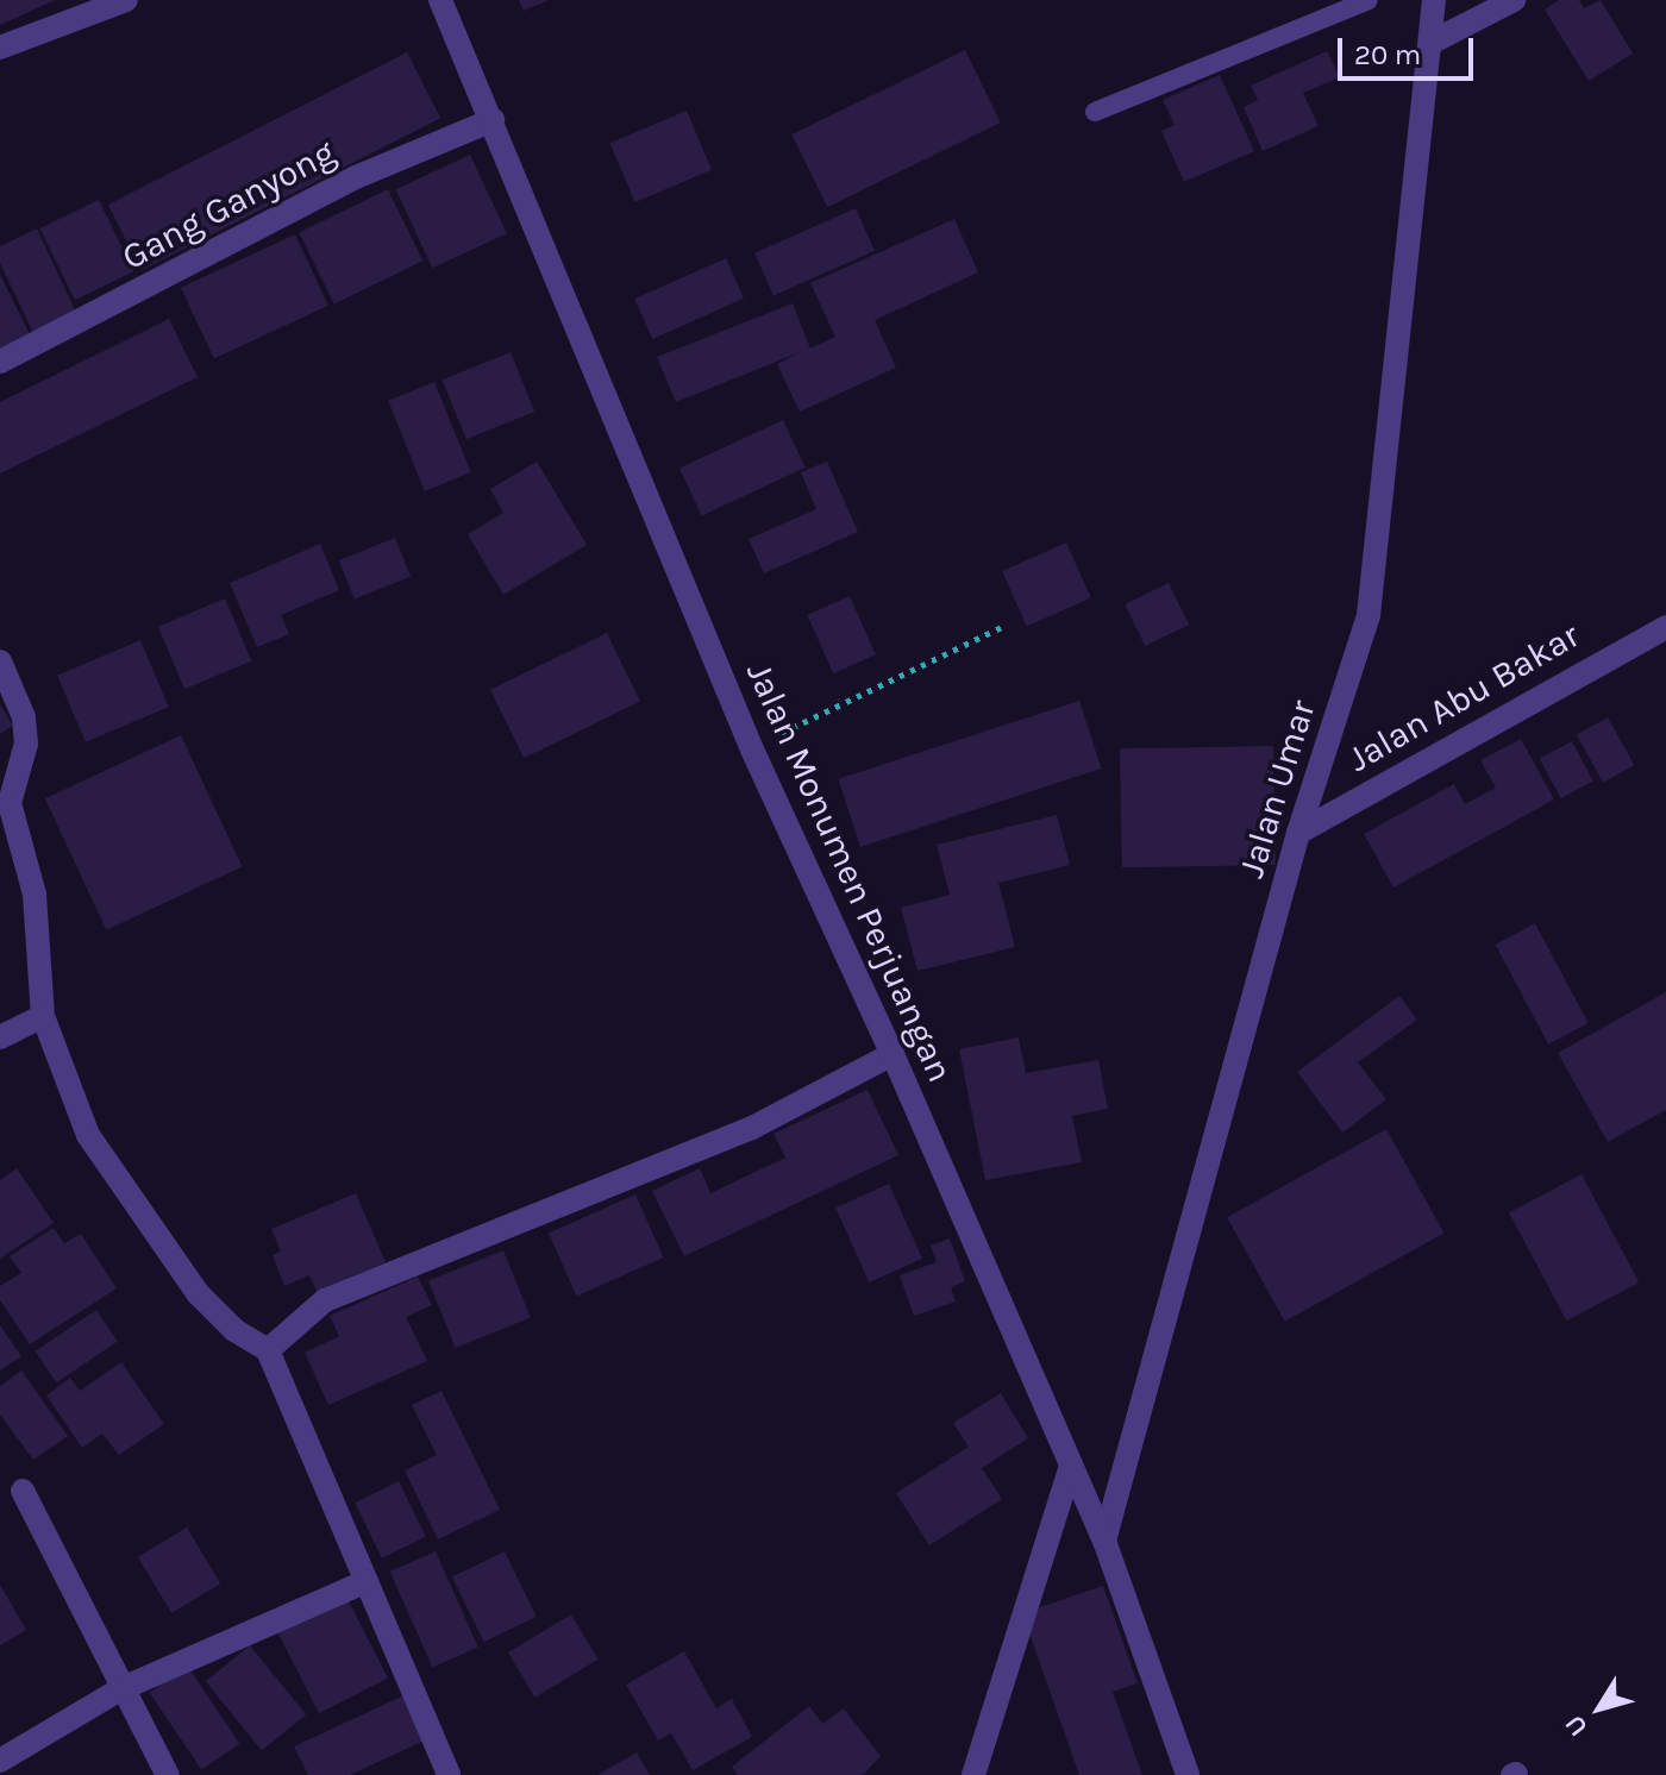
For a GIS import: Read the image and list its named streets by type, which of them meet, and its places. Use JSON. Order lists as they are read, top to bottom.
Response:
{
  "streets": {
    "street": [
      "Gang Ganyong",
      "Jalan Abu Bakar",
      "Jalan Umar",
      "Jalan Monumen Perjuangan"
    ]
  },
  "crossings": [
    ["Gang Ganyong", "Jalan Monumen Perjuangan"],
    ["Jalan Abu Bakar", "Jalan Umar"],
    ["Jalan Umar", "Jalan Monumen Perjuangan"]
  ],
  "scale_bar": "20 m",
  "north": "bottom left"
}
